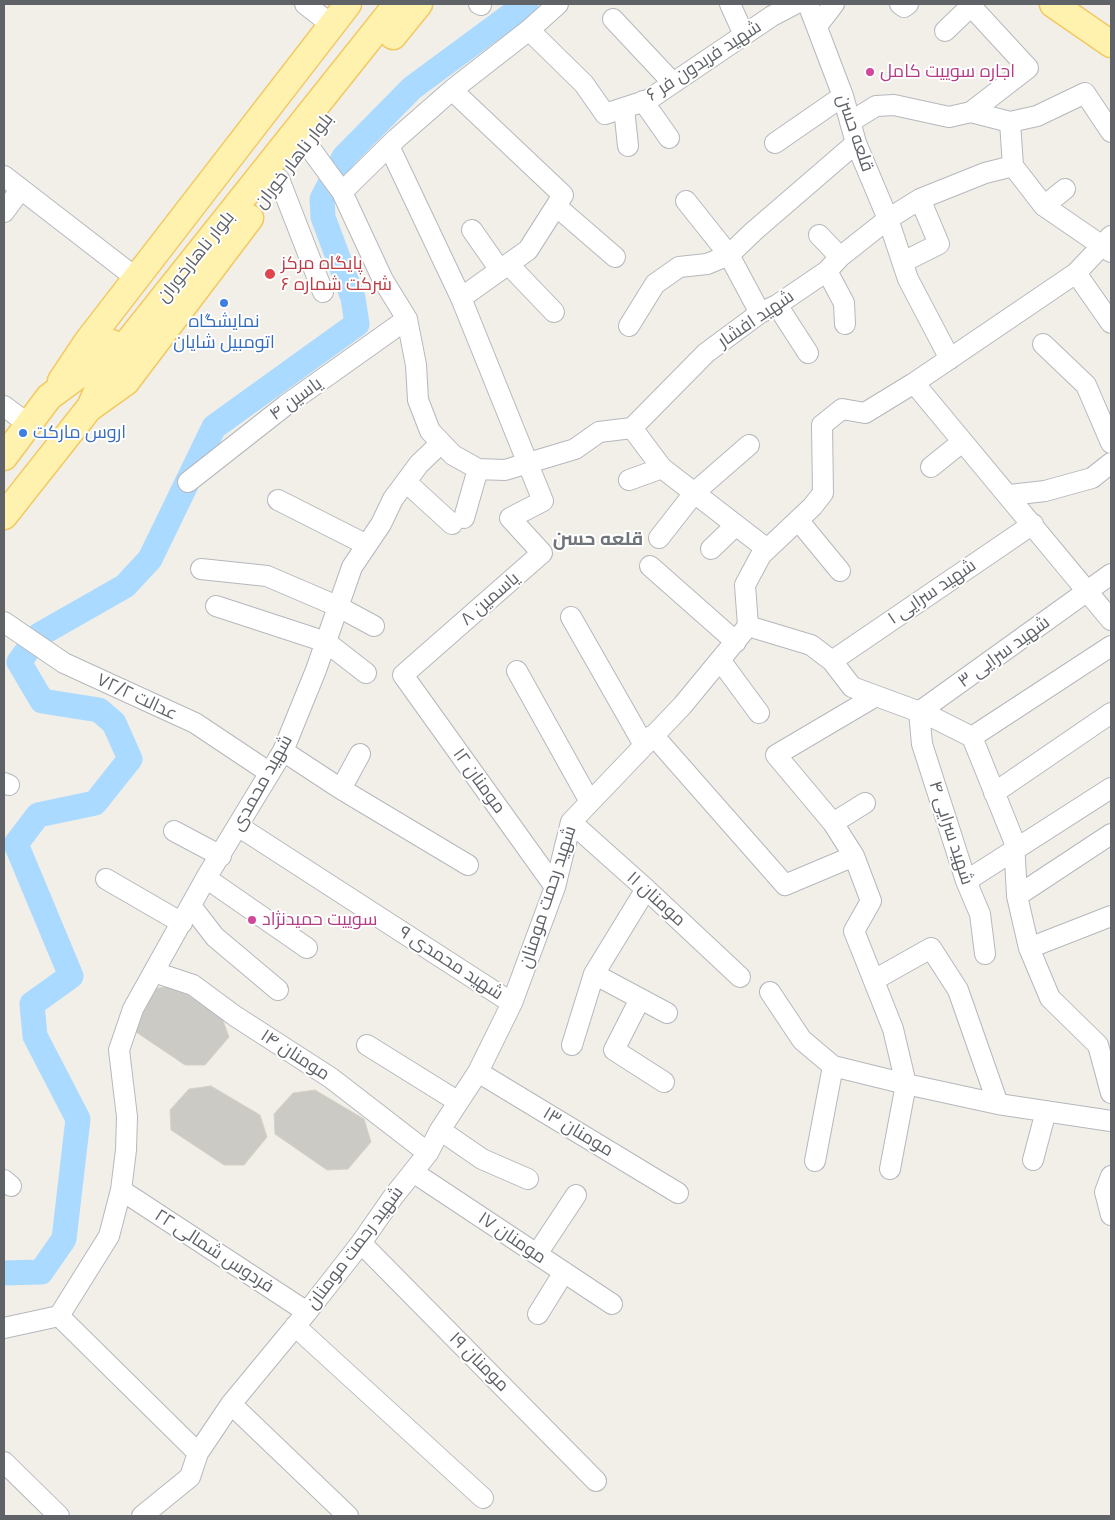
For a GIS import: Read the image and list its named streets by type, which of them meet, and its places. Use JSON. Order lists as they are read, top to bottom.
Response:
{
  "streets": {
    "main road": ["بلوار ناهار خوران", "بلوار ناهارخوران"],
    "street": [
      "شهید فریدون فر ۶",
      "قلعه حسن",
      "شهید افشار",
      "یاسین ۴",
      "شهید سرایی ۱",
      "یاسمین ۸",
      "شهید سرایی ۳",
      "عدالت ۷۲/۲",
      "مومنان ۱۲",
      "شهید محمدی",
      "شهید سرایی ۴",
      "شهید رحمت مومنان",
      "مومنان ۱۱",
      "۹ شهید محمدی",
      "مومنان ۱۴",
      "مومنان ۱۳",
      "مومنان ۱۷",
      "فردوس شمالی ۲۲",
      "مومنان ۱۹"
    ]
  },
  "crossings": [
    ["قلعه حسن", "شهید افشار"],
    ["بلوار ناهار خوران", "بلوار ناهارخوران"],
    ["یاسمین ۸", "مومنان ۱۲"],
    ["شهید سرایی ۳", "شهید سرایی ۴"],
    ["عدالت ۷۲/۲", "شهید محمدی"],
    ["مومنان ۱۲", "شهید رحمت مومنان"],
    ["شهید محمدی", "۹ شهید محمدی"],
    ["شهید محمدی", "مومنان ۱۴"],
    ["شهید محمدی", "فردوس شمالی ۲۲"],
    ["شهید رحمت مومنان", "مومنان ۱۱"],
    ["شهید رحمت مومنان", "۹ شهید محمدی"],
    ["شهید رحمت مومنان", "مومنان ۱۴"],
    ["شهید رحمت مومنان", "مومنان ۱۳"],
    ["شهید رحمت مومنان", "مومنان ۱۷"],
    ["شهید رحمت مومنان", "فردوس شمالی ۲۲"],
    ["شهید رحمت مومنان", "مومنان ۱۹"]
  ],
  "districts": ["قلعه حسن"],
  "places": [
    "اجاره سوییت کامل",
    "پایگاه مرکز شرکت شماره ۶",
    "نمایشگاه اتومبیل شایان",
    "اروس مارکت",
    "سوییت حمیدنژاد"
  ]
}
